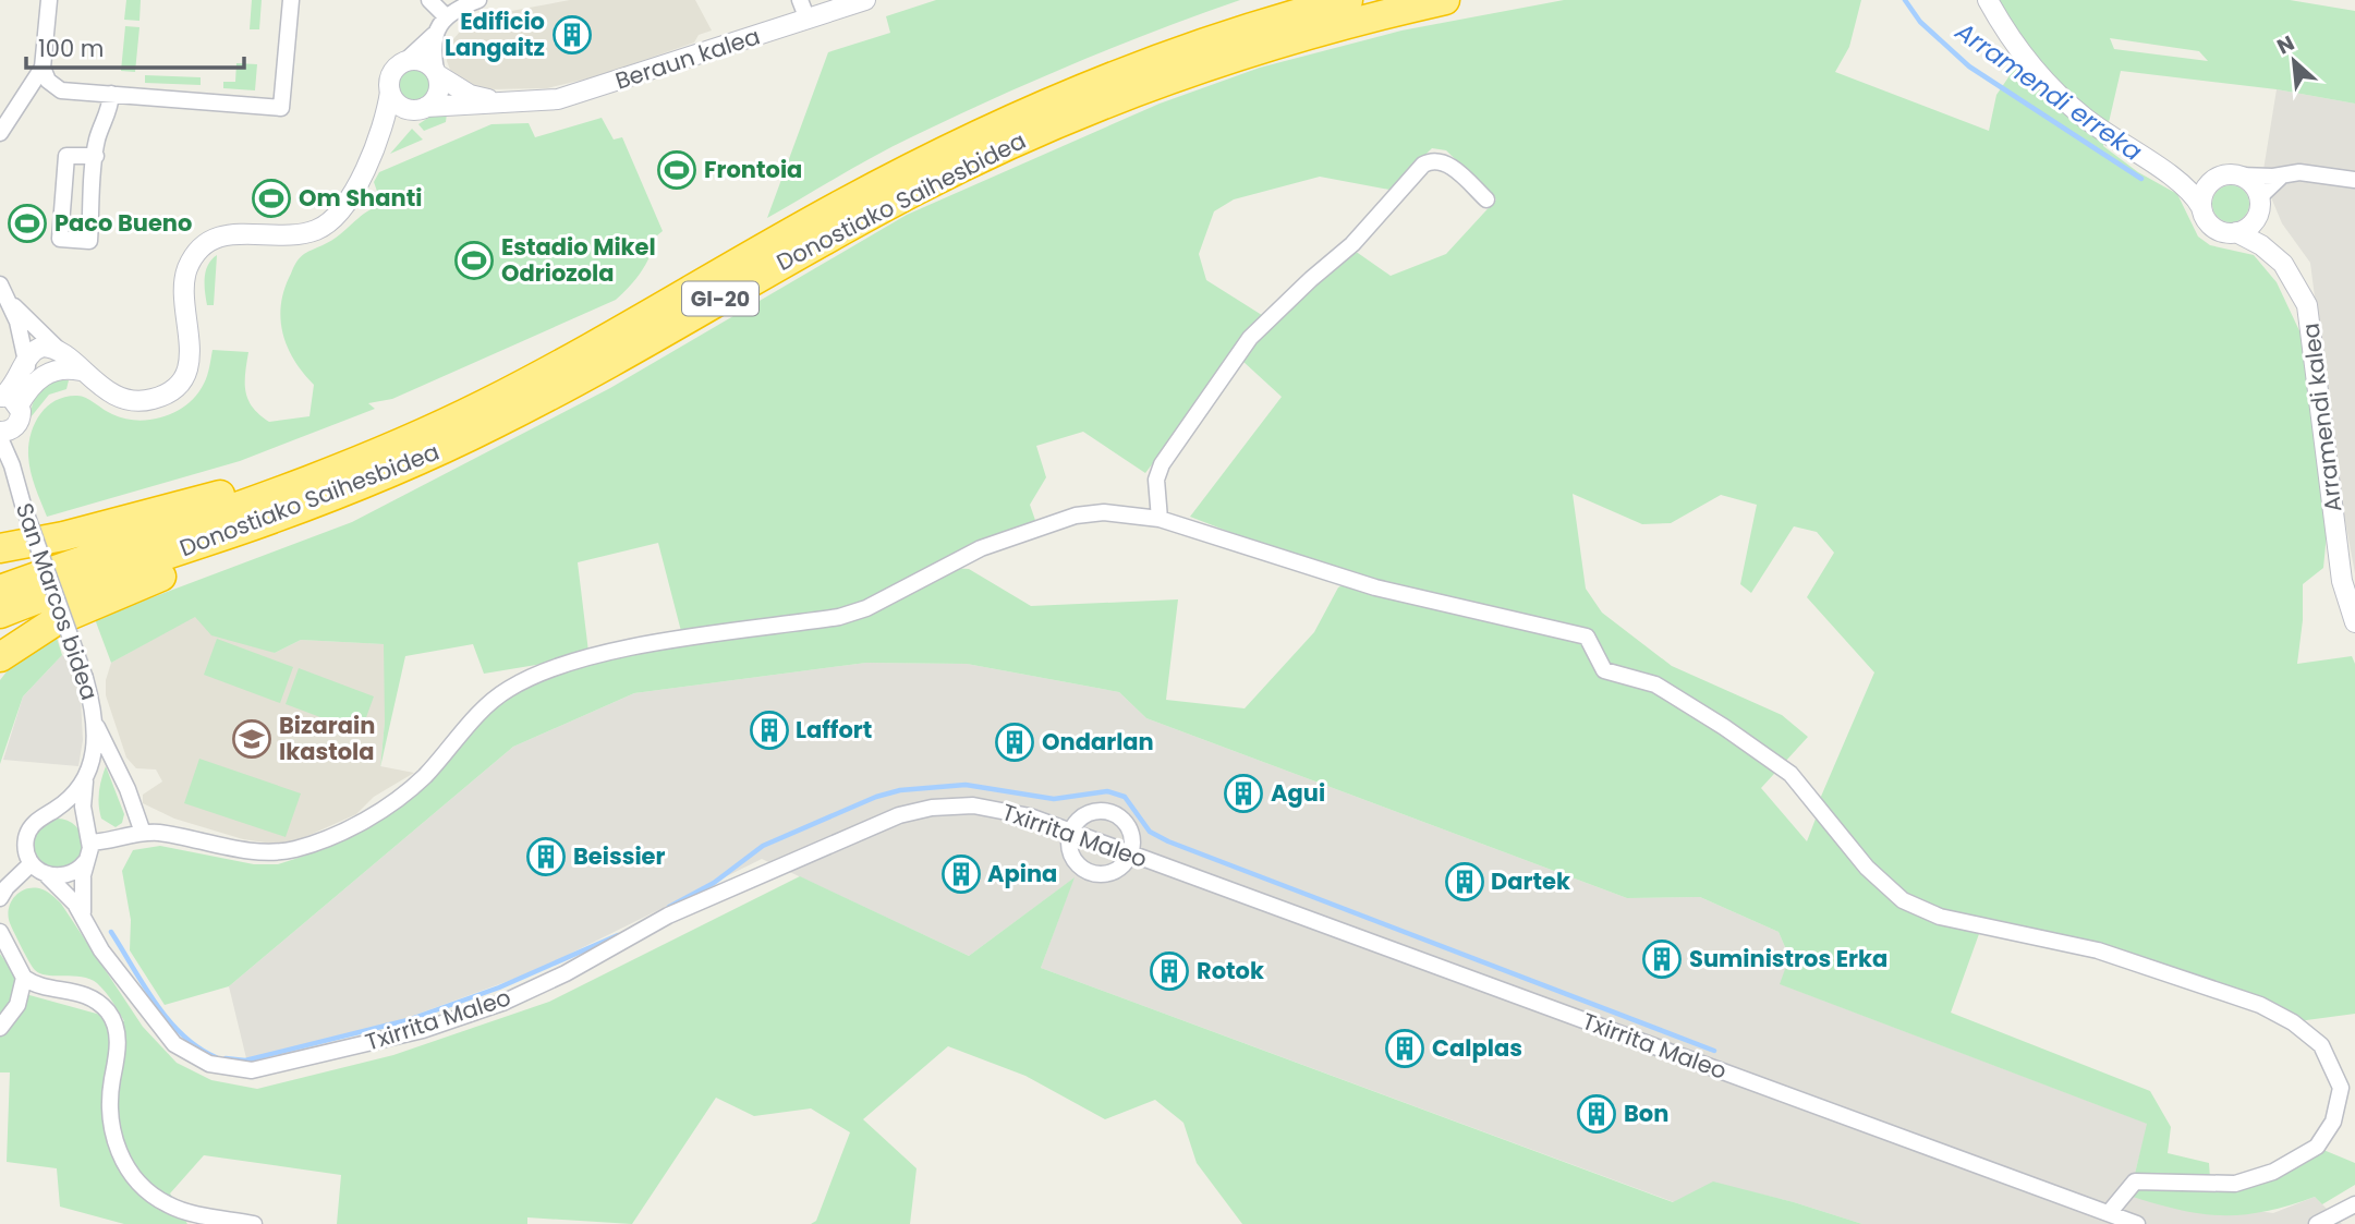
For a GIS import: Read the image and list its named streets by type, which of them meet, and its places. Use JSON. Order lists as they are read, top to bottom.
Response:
{
  "streets": {
    "highway": ["Donostiako Saihesbidea", "GI-20"],
    "street": [
      "Beraun kalea",
      "Arramendi kalea",
      "San Marcos bidea",
      "Txirrita Maleo"
    ]
  },
  "crossings": [
    ["San Marcos bidea", "Txirrita Maleo"]
  ],
  "water": ["Arramendi erreka"],
  "places": {
    "building": [
      "Edificio Langaitz",
      "Laffort",
      "Ondarlan",
      "Agui",
      "Beissier",
      "Apina",
      "Dartek",
      "Suministros Erka",
      "Rotok",
      "Calplas",
      "Bon"
    ],
    "sports": [
      "Frontoia",
      "Om Shanti",
      "Paco Bueno",
      "Estadio Mikel Odriozola"
    ],
    "school or university": ["Bizarain Ikastola"]
  },
  "scale_bar": "100 m",
  "north": "top left"
}
